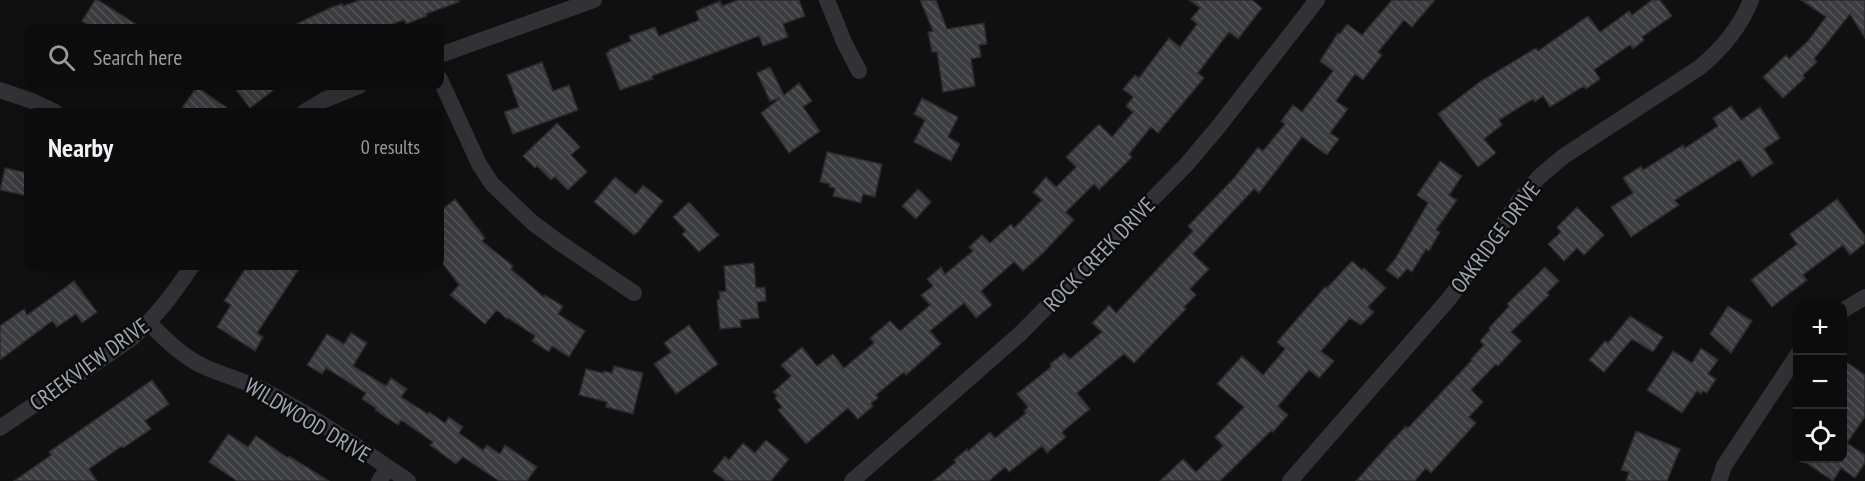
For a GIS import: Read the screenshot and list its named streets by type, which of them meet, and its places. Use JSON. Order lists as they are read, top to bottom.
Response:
{
  "streets": {
    "street": [
      "OAKRIDGE DRIVE",
      "ROCK CREEK DRIVE",
      "CREEKVIEW DRIVE",
      "WILDWOOD DRIVE"
    ]
  },
  "crossings": [
    ["CREEKVIEW DRIVE", "WILDWOOD DRIVE"]
  ],
  "page": {
    "search": "Search here",
    "heading": ["Nearby", "0 results"],
    "map_buttons": ["+", "−"]
  }
}
